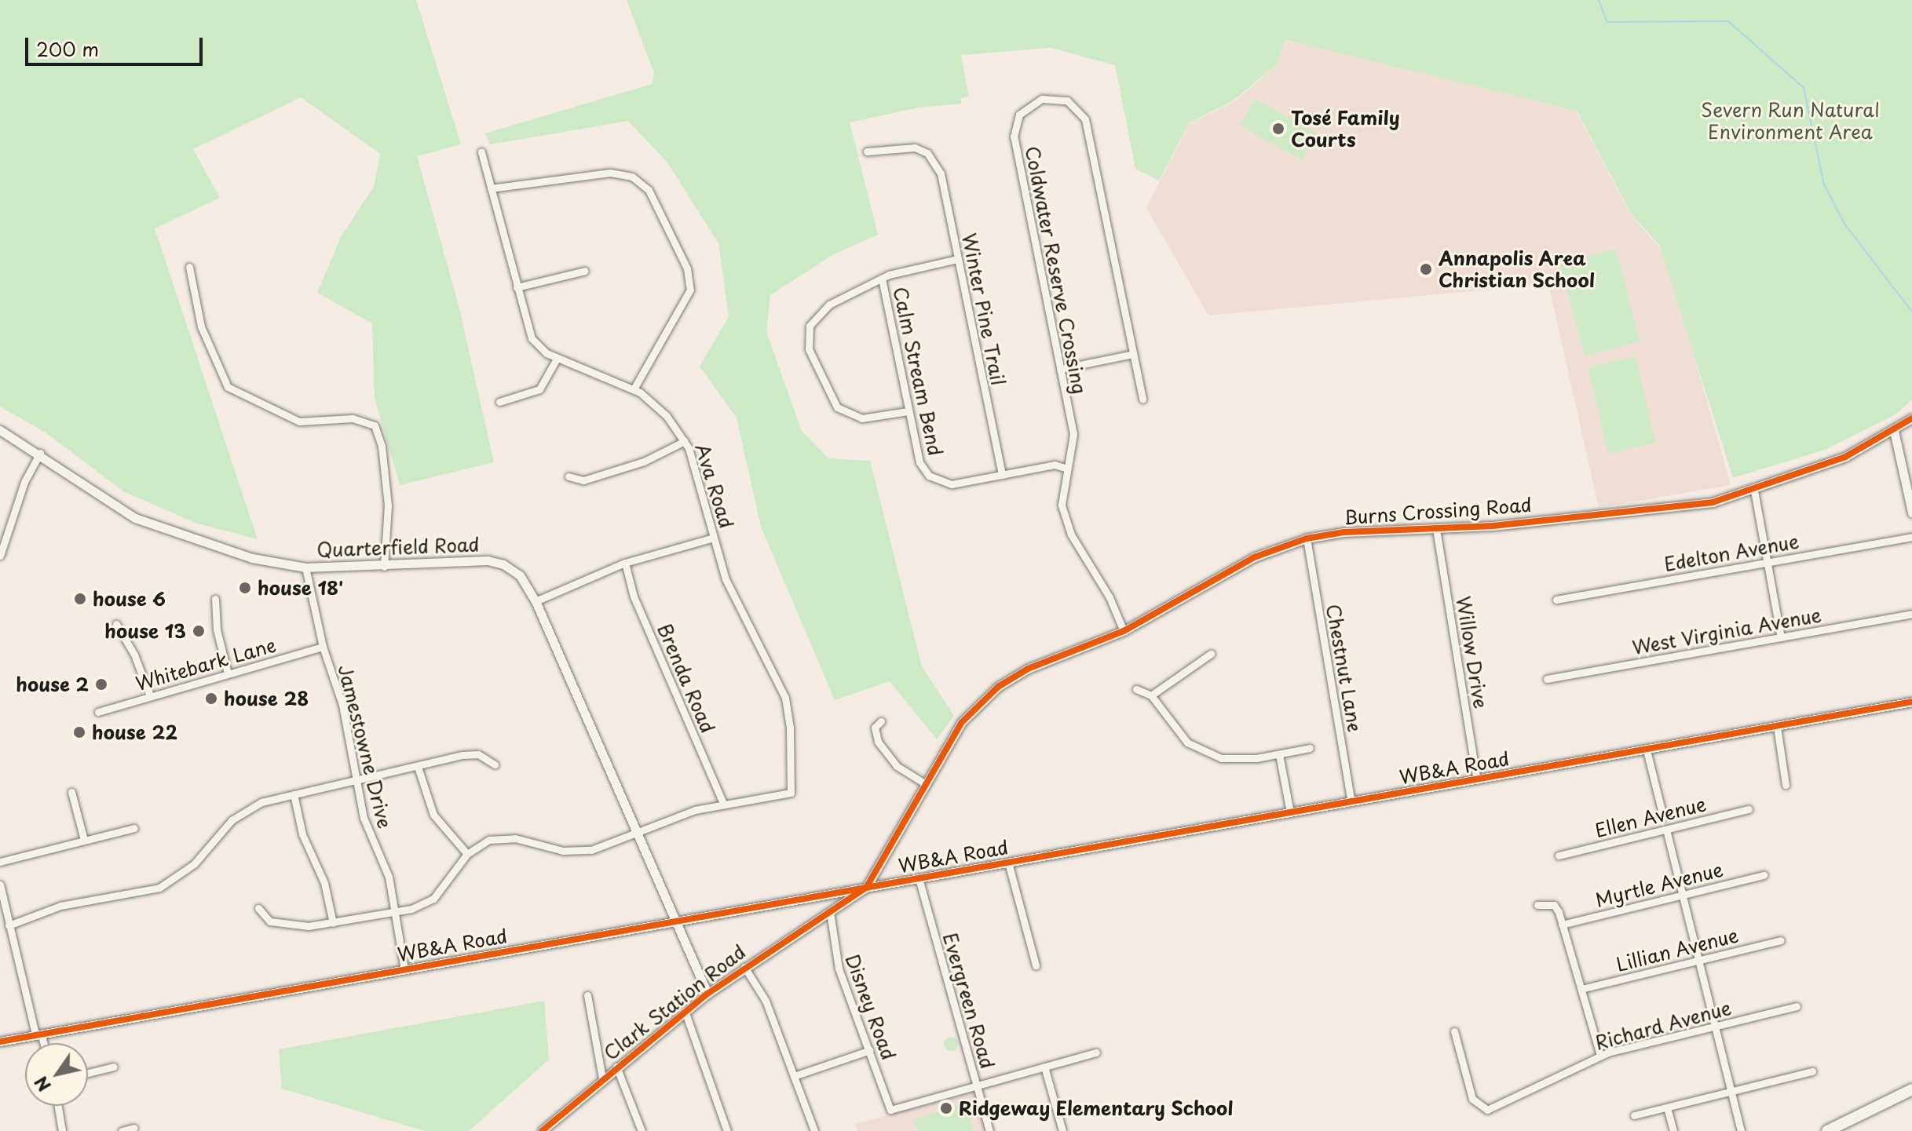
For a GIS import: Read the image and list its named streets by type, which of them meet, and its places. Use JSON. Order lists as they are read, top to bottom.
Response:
{
  "streets": {
    "street": [
      "Coldwater Reserve Crossing",
      "Winter Pine Trail",
      "Calm Stream Bend",
      "Ava Road",
      "Burns Crossing Road",
      "Quarterfield Road",
      "Edelton Avenue",
      "West Virginia Avenue",
      "Willow Drive",
      "Whitebark Lane",
      "Chestnut Lane",
      "Brenda Road",
      "Jamestowne Drive",
      "WB&A Road",
      "Ellen Avenue",
      "Myrtle Avenue",
      "Lillian Avenue",
      "Evergreen Road",
      "Clark Station Road",
      "Disney Road",
      "Richard Avenue"
    ]
  },
  "crossings": [
    ["Coldwater Reserve Crossing", "Calm Stream Bend"],
    ["Coldwater Reserve Crossing", "Burns Crossing Road"],
    ["Winter Pine Trail", "Calm Stream Bend"],
    ["Ava Road", "Brenda Road"],
    ["Burns Crossing Road", "Willow Drive"],
    ["Burns Crossing Road", "Chestnut Lane"],
    ["Burns Crossing Road", "WB&A Road"],
    ["Burns Crossing Road", "Clark Station Road"],
    ["Quarterfield Road", "Jamestowne Drive"],
    ["Quarterfield Road", "WB&A Road"],
    ["Quarterfield Road", "Clark Station Road"],
    ["Willow Drive", "WB&A Road"],
    ["Whitebark Lane", "Jamestowne Drive"],
    ["Chestnut Lane", "WB&A Road"],
    ["Jamestowne Drive", "WB&A Road"],
    ["WB&A Road", "Evergreen Road"],
    ["WB&A Road", "Clark Station Road"],
    ["Evergreen Road", "Disney Road"],
    ["Clark Station Road", "Disney Road"]
  ],
  "parks": ["Severn Run Natural Environment Area"],
  "places": [
    "Tosé Family Courts",
    "Annapolis Area Christian School",
    "house 18'",
    "house 6",
    "house 13",
    "house 2",
    "house 28",
    "house 22",
    "Ridgeway Elementary School"
  ],
  "scale_bar": "200 m",
  "north": "bottom left"
}
